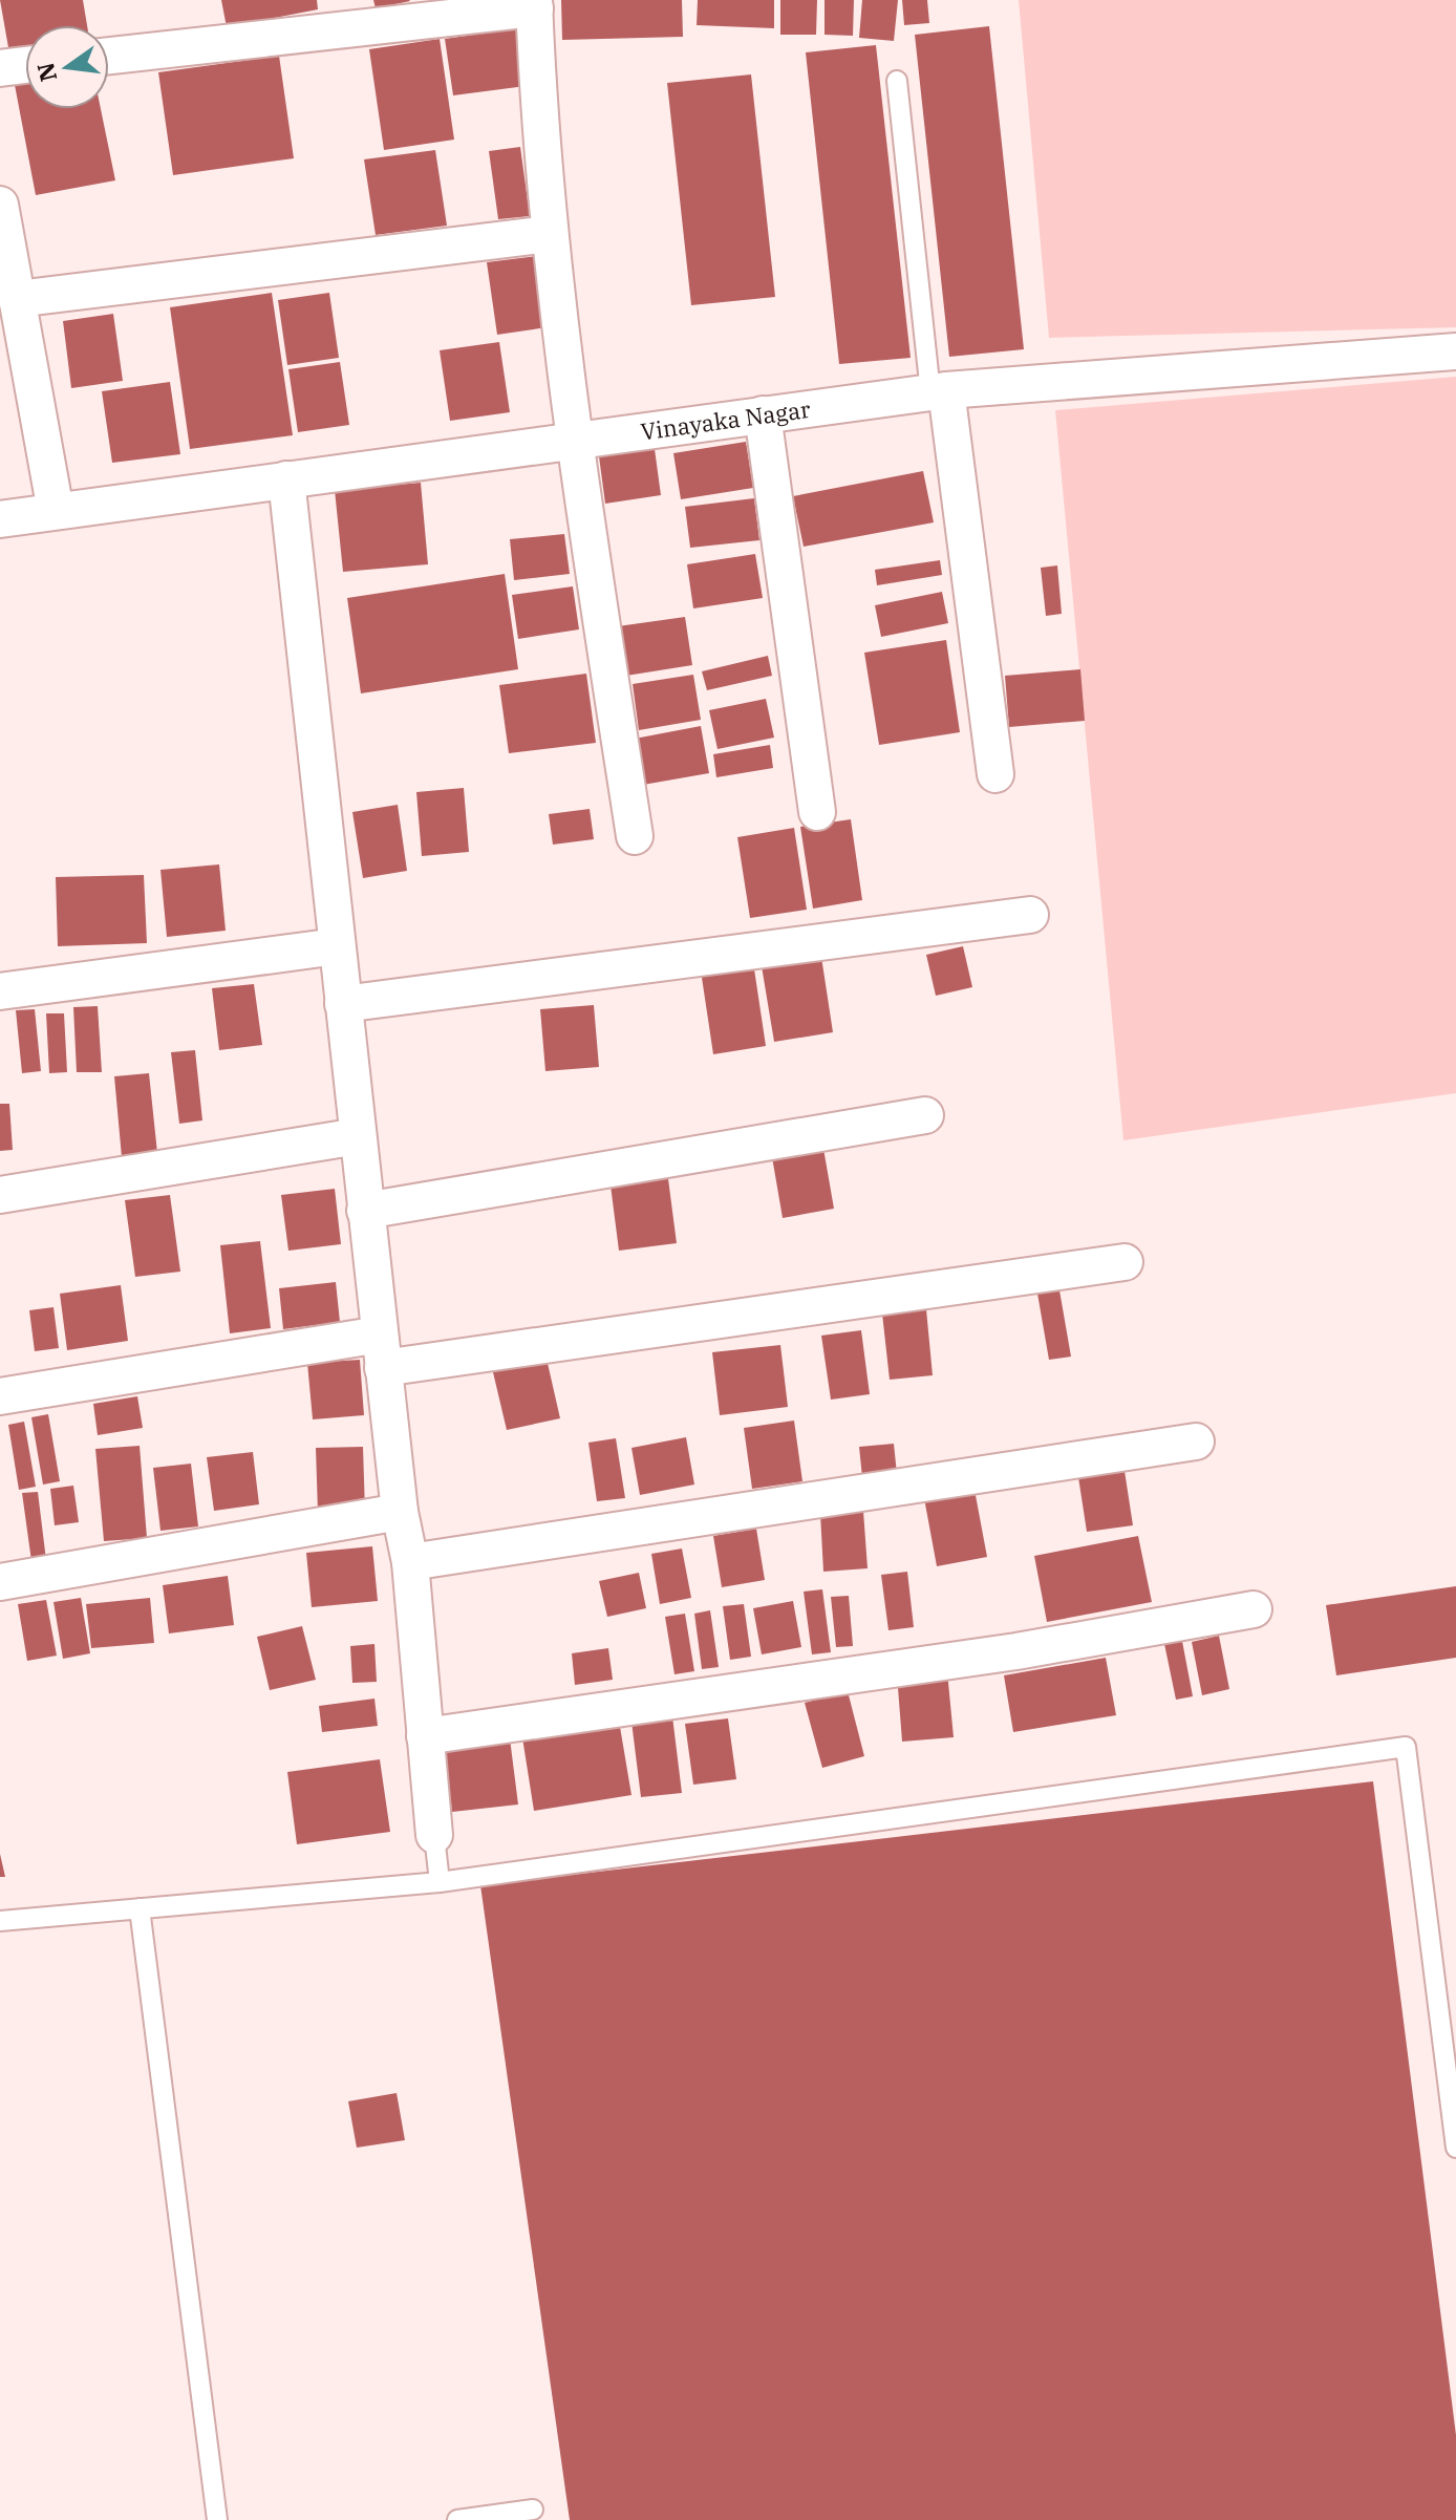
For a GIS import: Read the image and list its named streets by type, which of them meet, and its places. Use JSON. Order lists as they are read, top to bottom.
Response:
{
  "streets": {
    "street": ["Vinayaka Nagar"]
  },
  "north": "left"
}
